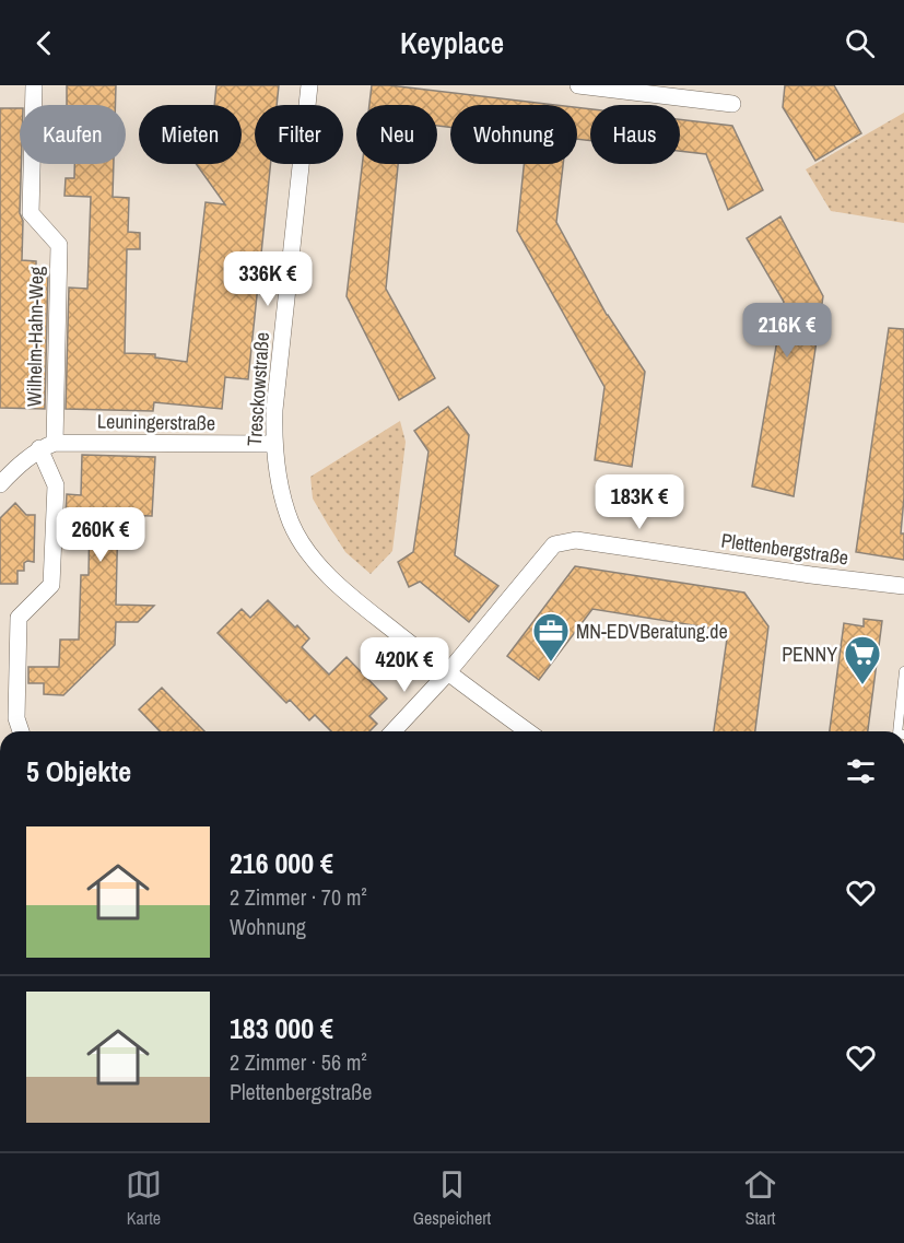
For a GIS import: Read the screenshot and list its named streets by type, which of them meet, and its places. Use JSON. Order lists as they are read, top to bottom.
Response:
{
  "streets": {
    "street": [
      "Wilhelm-Hahn-Weg",
      "Tresckowstraße",
      "Leuningerstraße",
      "Plettenbergstraße"
    ]
  },
  "crossings": [
    ["Wilhelm-Hahn-Weg", "Leuningerstraße"],
    ["Tresckowstraße", "Leuningerstraße"],
    ["Tresckowstraße", "Plettenbergstraße"]
  ],
  "places": {
    "office": ["MN-EDVBeratung.de"],
    "supermarket": ["PENNY"]
  },
  "page": {
    "header": "Keyplace",
    "chip": [
      "Kaufen",
      "Mieten",
      "Filter",
      "Neu",
      "Wohnung",
      "Haus"
    ],
    "price": [
      "336K €",
      "216K €",
      "183K €",
      "260K €",
      "420K €"
    ],
    "heading": "5 Objekte",
    "list": [
      {
        "name": "216 000 €",
        "note": "2 Zimmer · 70 m² · Wohnung"
      },
      {
        "name": "183 000 €",
        "note": "2 Zimmer · 56 m² · Plettenbergstraße"
      }
    ],
    "tabs": ["Karte", "Gespeichert", "Start"]
  }
}
